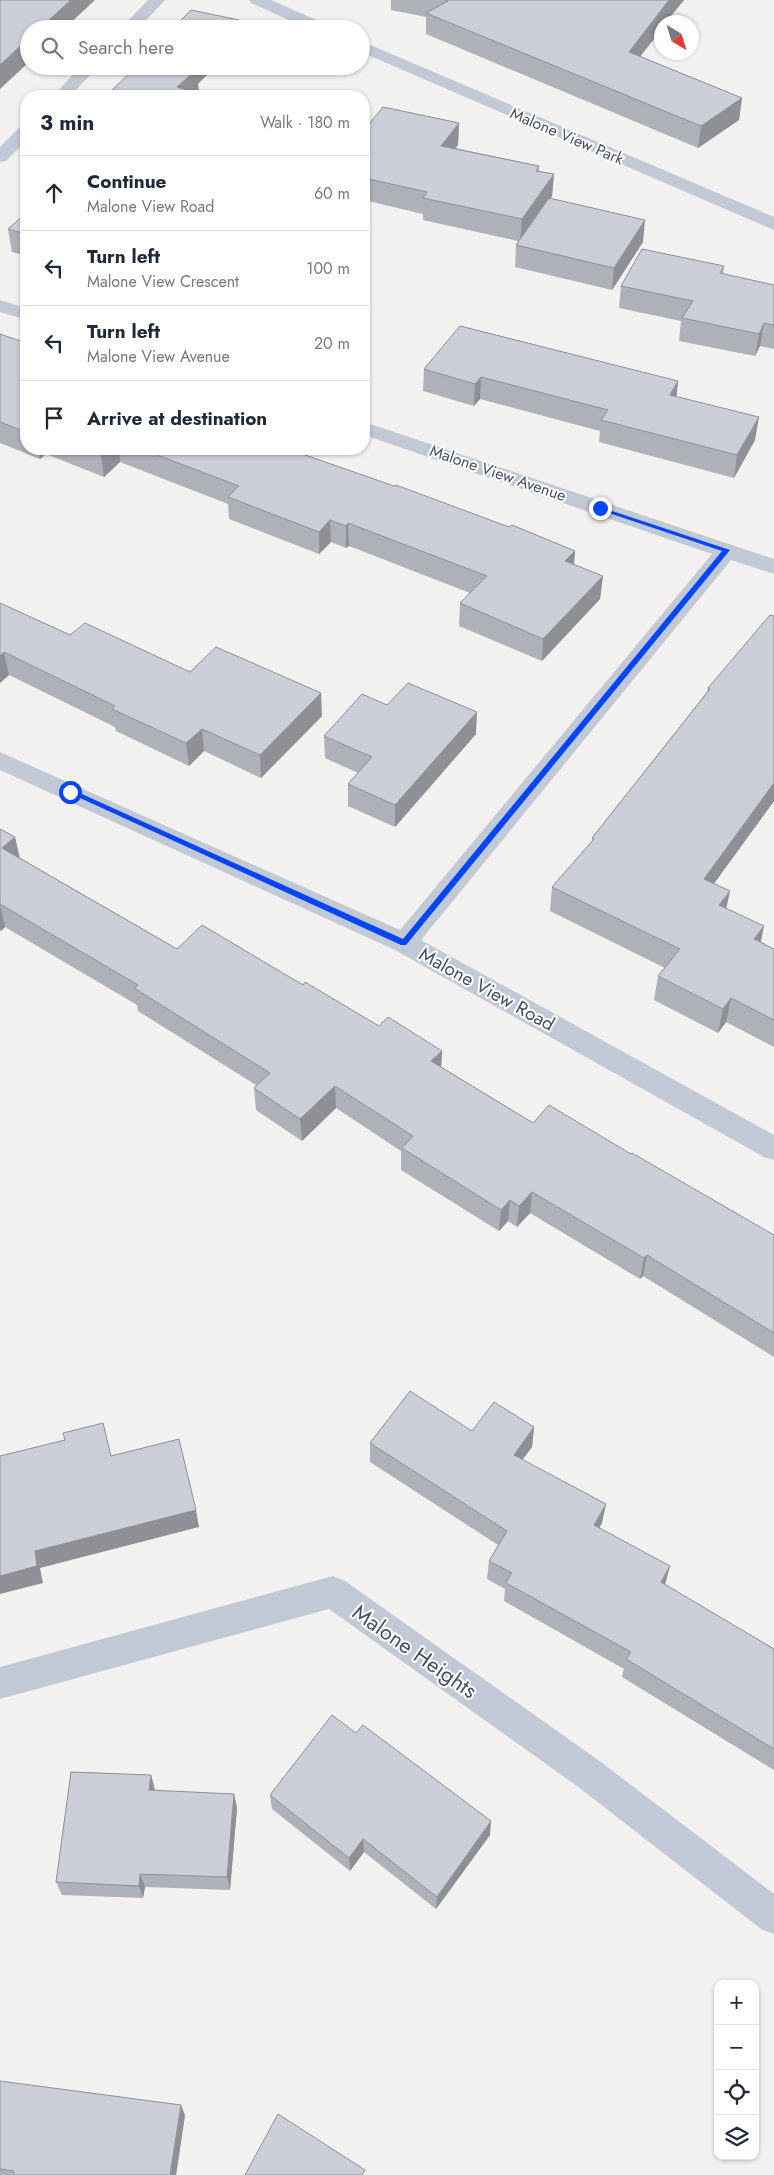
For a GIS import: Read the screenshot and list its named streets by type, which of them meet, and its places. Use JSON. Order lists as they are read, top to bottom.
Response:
{
  "streets": {
    "street": [
      "Malone View Park",
      "Malone View Avenue",
      "Malone View Road",
      "Malone Heights"
    ]
  },
  "north": "bottom right",
  "page": {
    "search": "Search here",
    "heading": ["3 min", "Walk · 180 m"],
    "list": [
      ["Continue", "Malone View Road", "60 m"],
      ["Turn left", "Malone View Crescent", "100 m"],
      ["Turn left", "Malone View Avenue", "20 m"],
      "Arrive at destination"
    ],
    "map_buttons": ["+", "−"]
  }
}
